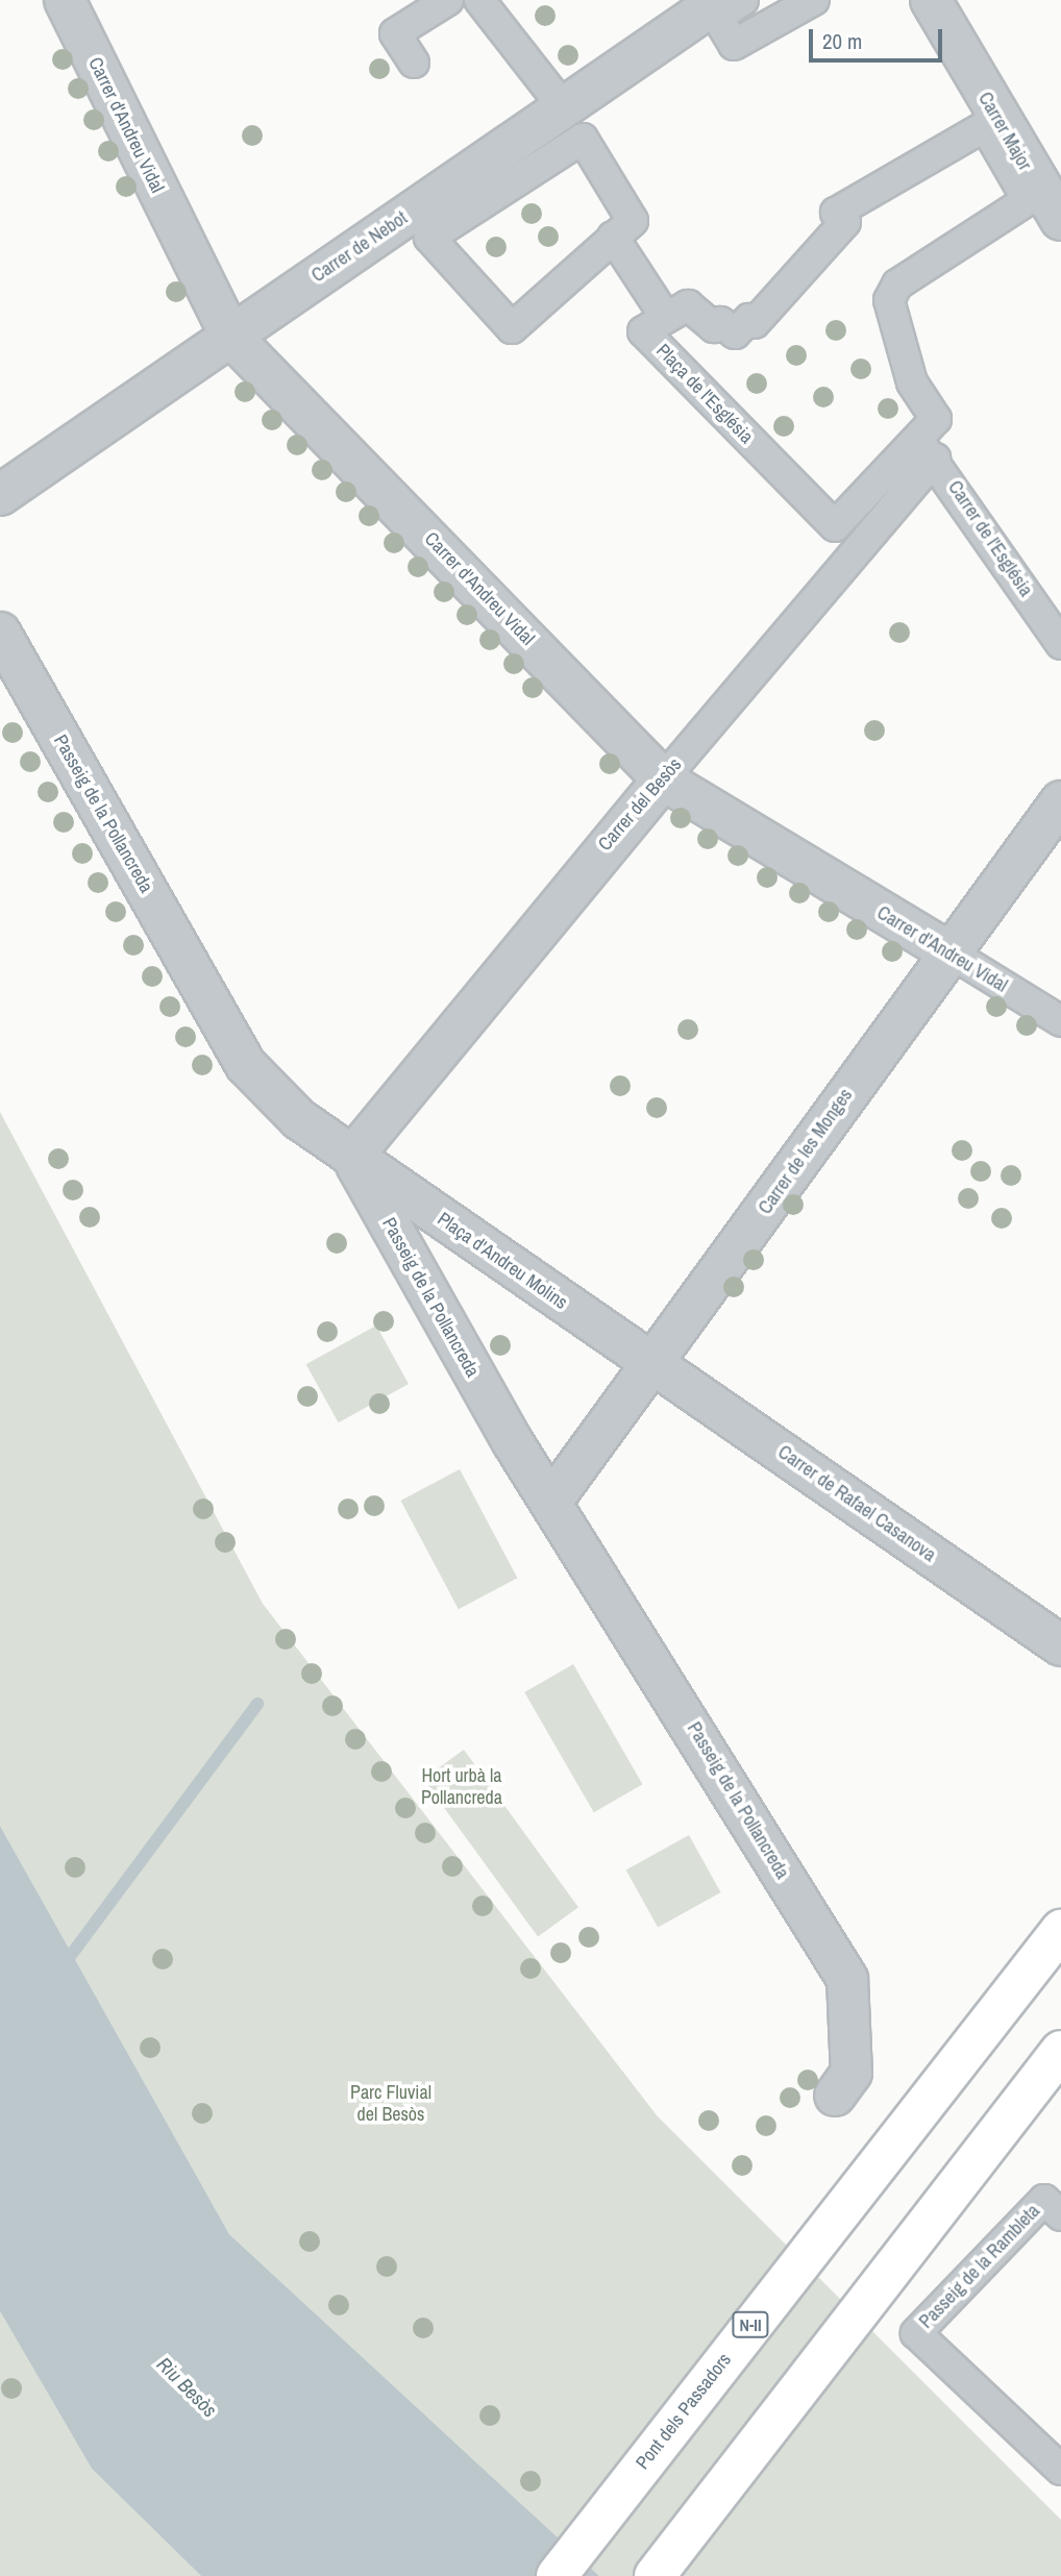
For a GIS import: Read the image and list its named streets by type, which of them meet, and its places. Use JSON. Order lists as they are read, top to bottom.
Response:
{
  "streets": {
    "main road": ["N-II", "Pont dels Passadors"],
    "street": [
      "Carrer d'Andreu Vidal",
      "Carrer Major",
      "Carrer de Nebot",
      "Plaça de l'Església",
      "Carrer de l'Església",
      "Carrer del Besòs",
      "Passeig de la Pollancreda",
      "Carrer de les Monges",
      "Plaça d'Andreu Molins",
      "Carrer de Rafael Casanova",
      "Passeig de la Rambleta"
    ]
  },
  "crossings": [
    ["Carrer d'Andreu Vidal", "Carrer de Nebot"],
    ["Carrer d'Andreu Vidal", "Carrer del Besòs"],
    ["Carrer d'Andreu Vidal", "Carrer de les Monges"],
    ["Plaça de l'Església", "Carrer de l'Església"],
    ["Plaça de l'Església", "Carrer del Besòs"],
    ["Carrer de l'Església", "Carrer del Besòs"],
    ["Carrer del Besòs", "Passeig de la Pollancreda"],
    ["Carrer del Besòs", "Plaça d'Andreu Molins"],
    ["Passeig de la Pollancreda", "Carrer de les Monges"],
    ["Passeig de la Pollancreda", "Plaça d'Andreu Molins"],
    ["Carrer de les Monges", "Plaça d'Andreu Molins"],
    ["Carrer de les Monges", "Carrer de Rafael Casanova"],
    ["Plaça d'Andreu Molins", "Carrer de Rafael Casanova"]
  ],
  "water": ["Riu Besòs"],
  "parks": ["Hort urbà la Pollancreda", "Parc Fluvial del Besòs"],
  "scale_bar": "20 m"
}
